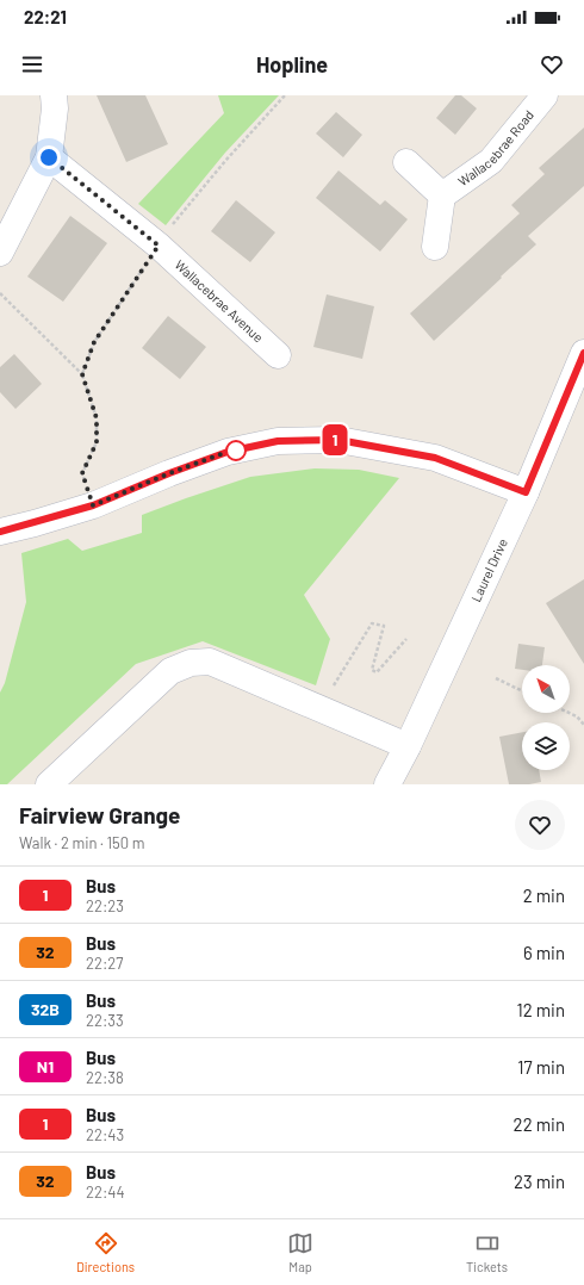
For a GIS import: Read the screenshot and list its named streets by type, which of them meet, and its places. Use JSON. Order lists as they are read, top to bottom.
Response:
{
  "streets": {
    "street": ["Wallacebrae Road", "Wallacebrae Avenue", "Laurel Drive"]
  },
  "lines": ["bus line 1"],
  "north": "top left",
  "page": {
    "status": "22:21",
    "header": "Hopline",
    "on_map": "1",
    "heading": ["Fairview Grange", "Walk · 2 min · 150 m"],
    "list": [
      {
        "mark": "1",
        "name": "Bus",
        "note": "22:23",
        "value": "2 min"
      },
      {
        "mark": "32",
        "name": "Bus",
        "note": "22:27",
        "value": "6 min"
      },
      {
        "mark": "32B",
        "name": "Bus",
        "note": "22:33",
        "value": "12 min"
      },
      {
        "mark": "N1",
        "name": "Bus",
        "note": "22:38",
        "value": "17 min"
      },
      {
        "mark": "1",
        "name": "Bus",
        "note": "22:43",
        "value": "22 min"
      },
      {
        "mark": "32",
        "name": "Bus",
        "note": "22:44",
        "value": "23 min"
      }
    ],
    "tabs": ["Directions", "Map", "Tickets"]
  }
}
